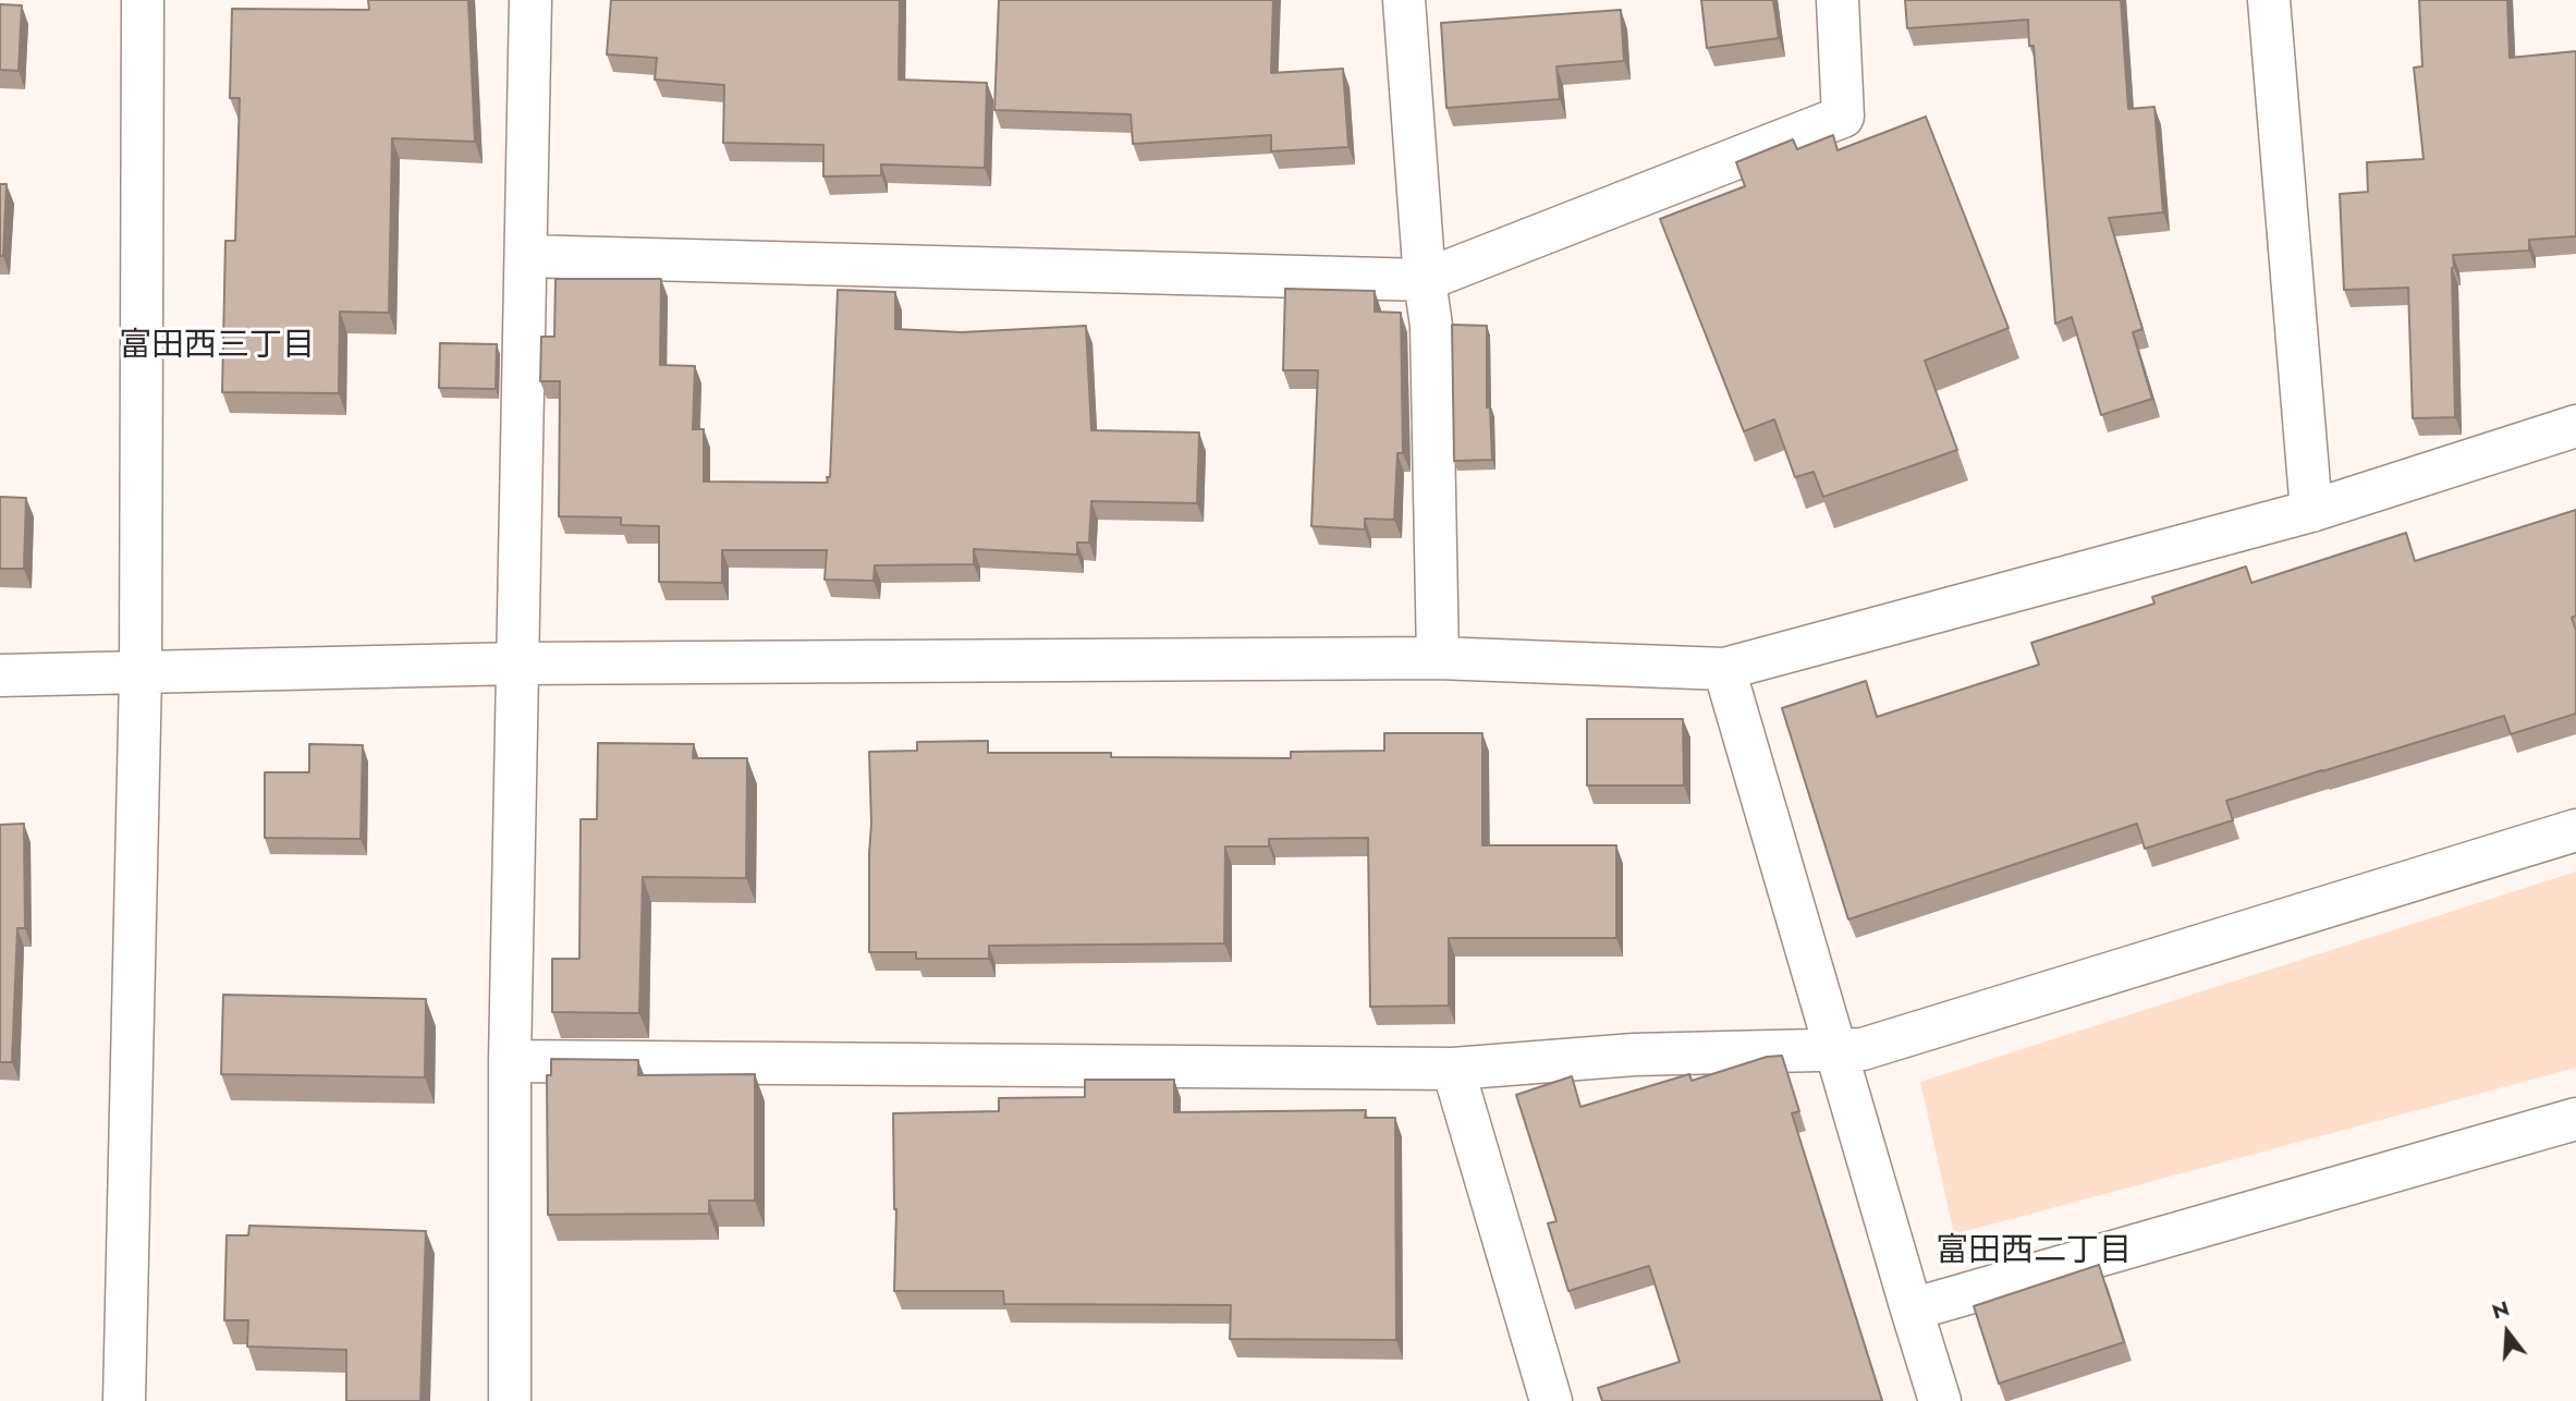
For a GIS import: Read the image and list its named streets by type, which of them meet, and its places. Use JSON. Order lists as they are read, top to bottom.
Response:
{
  "districts": ["富田西三丁目", "富田西二丁目"],
  "north": "top"
}
